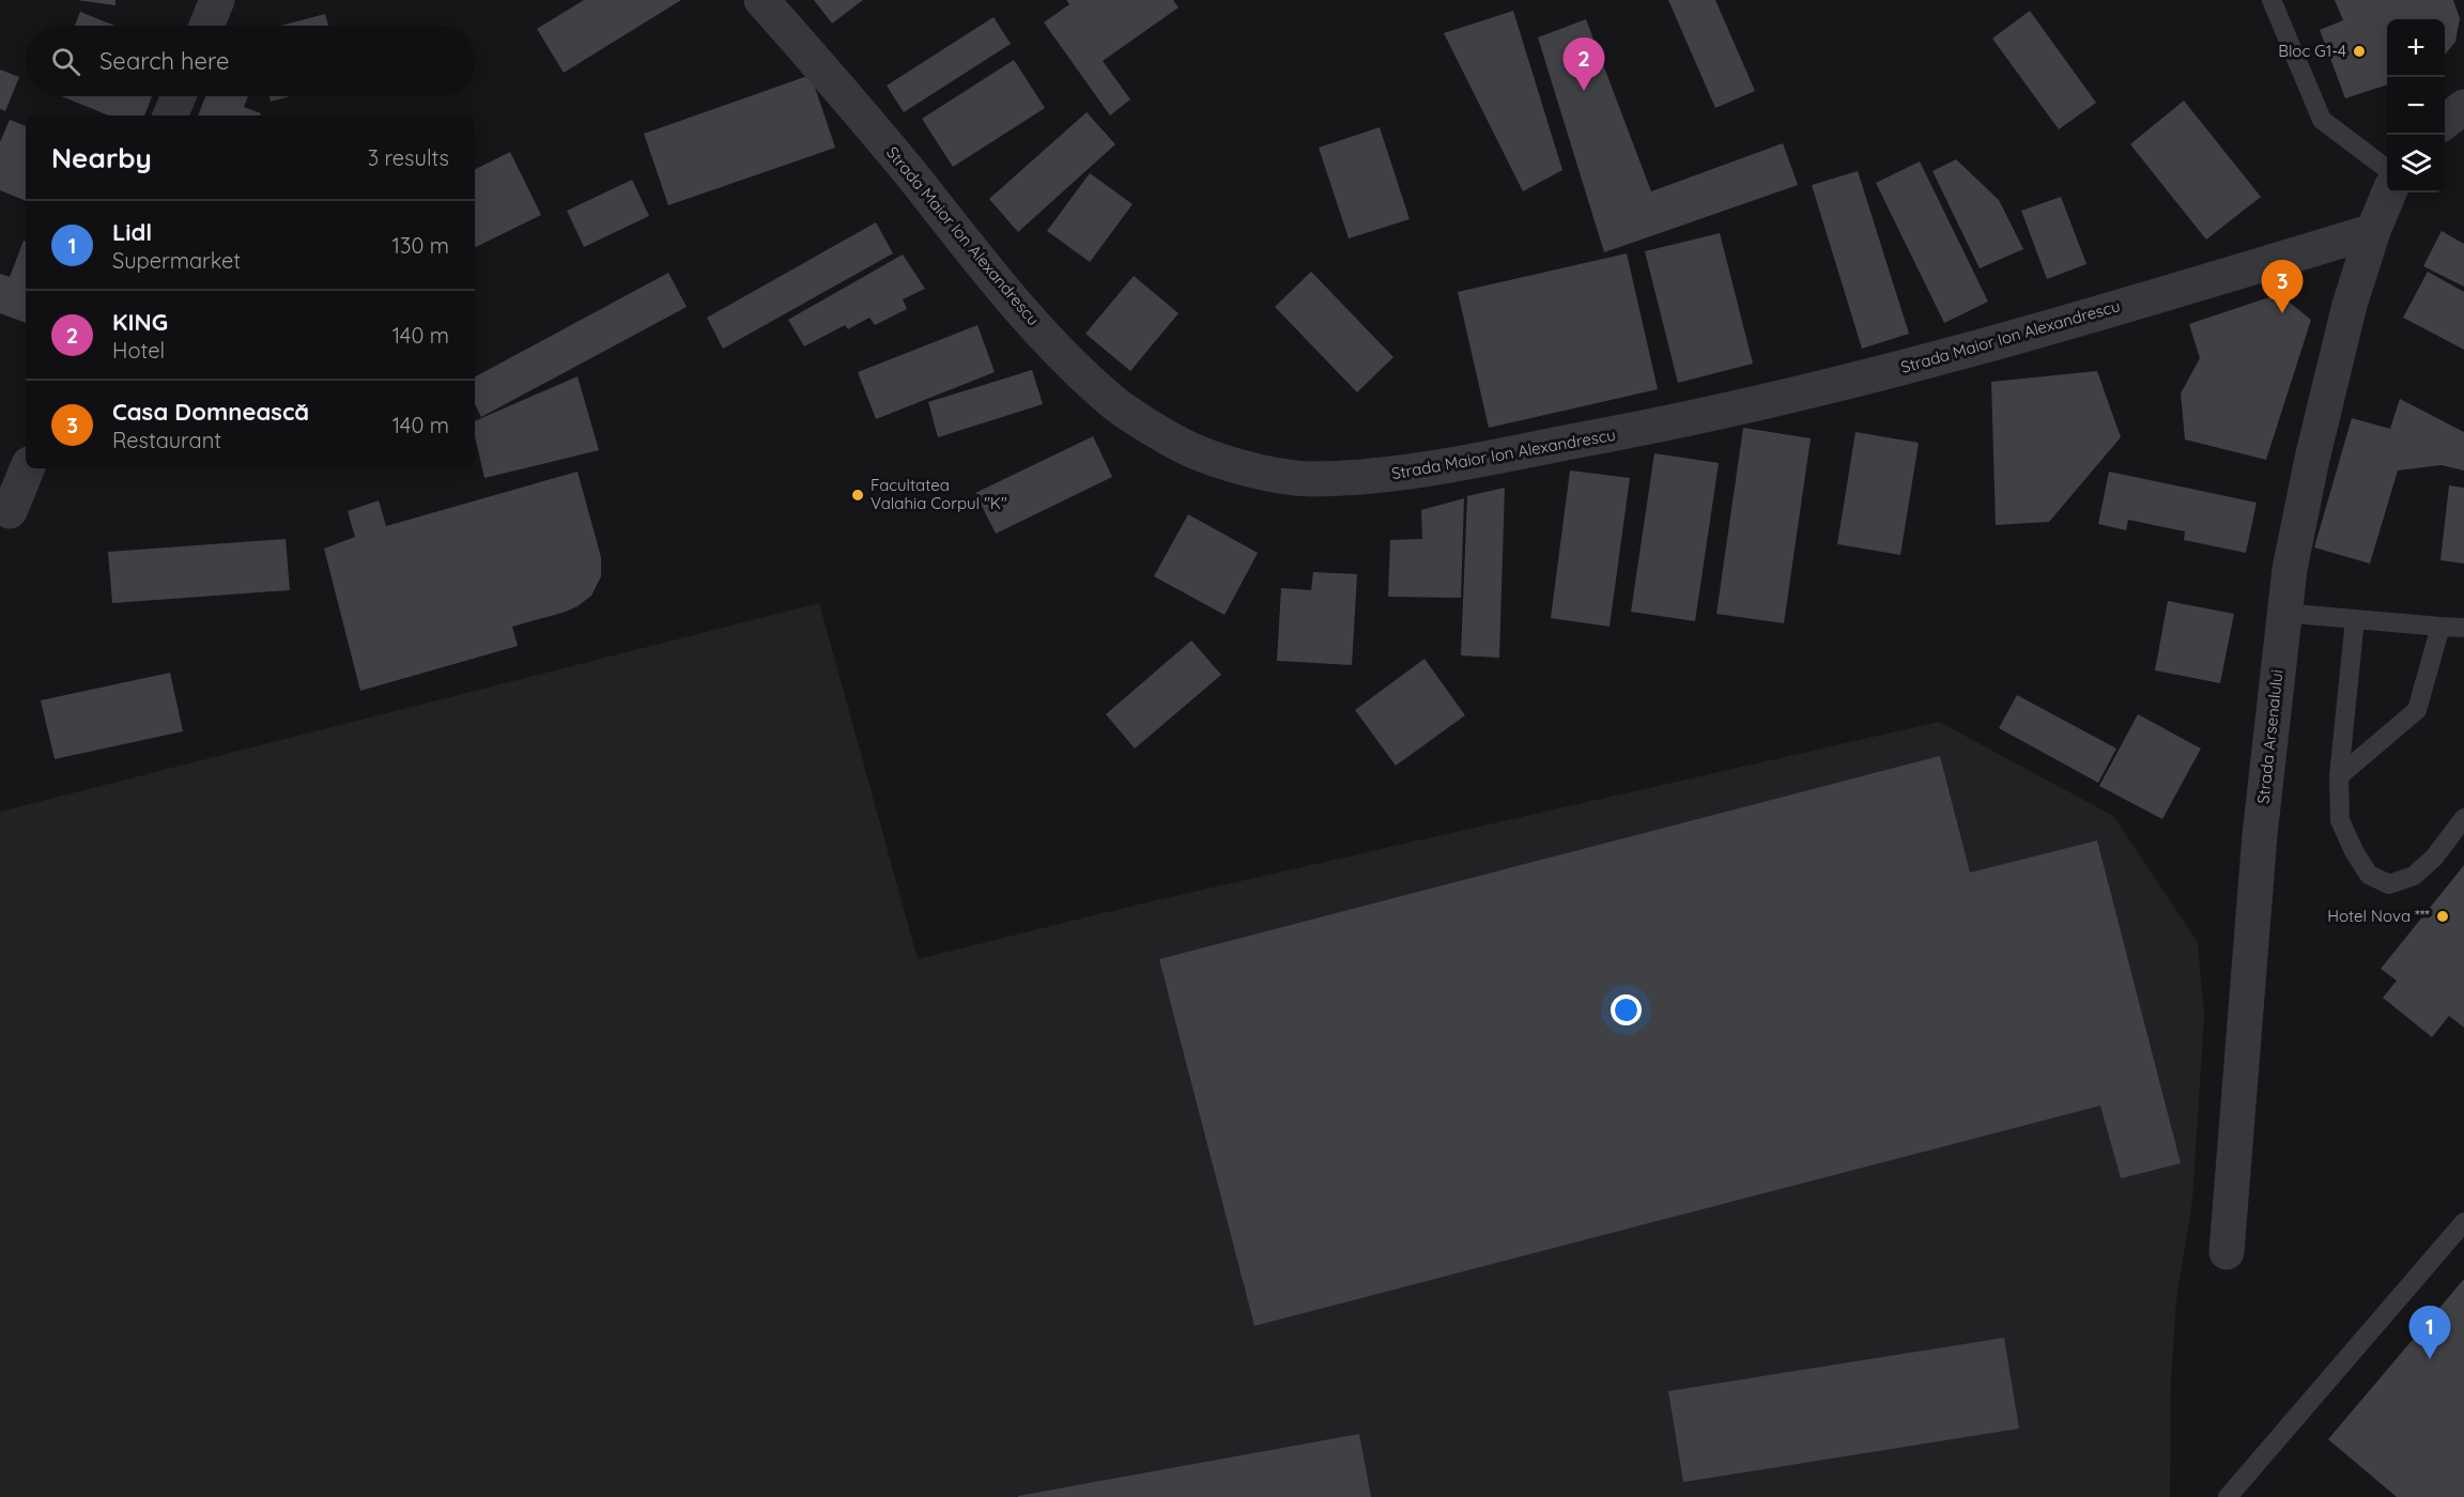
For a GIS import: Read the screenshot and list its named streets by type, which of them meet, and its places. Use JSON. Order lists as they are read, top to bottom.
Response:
{
  "streets": {
    "street": ["Strada Maior Ion Alexandrescu", "Strada Arsenalului"]
  },
  "crossings": [
    ["Strada Maior Ion Alexandrescu", "Strada Arsenalului"]
  ],
  "places": ["Bloc G1-4", "Facultatea Valahia Corpul \"K\"", "Hotel Nova ***"],
  "page": {
    "map_buttons": ["+", "−"],
    "search": "Search here",
    "pins": ["2", "3", "1"],
    "heading": ["Nearby", "3 results"],
    "list": [
      {
        "mark": "1",
        "name": "Lidl",
        "note": "Supermarket",
        "value": "130 m"
      },
      {
        "mark": "2",
        "name": "KING",
        "note": "Hotel",
        "value": "140 m"
      },
      {
        "mark": "3",
        "name": "Casa Domnească",
        "note": "Restaurant",
        "value": "140 m"
      }
    ]
  }
}
